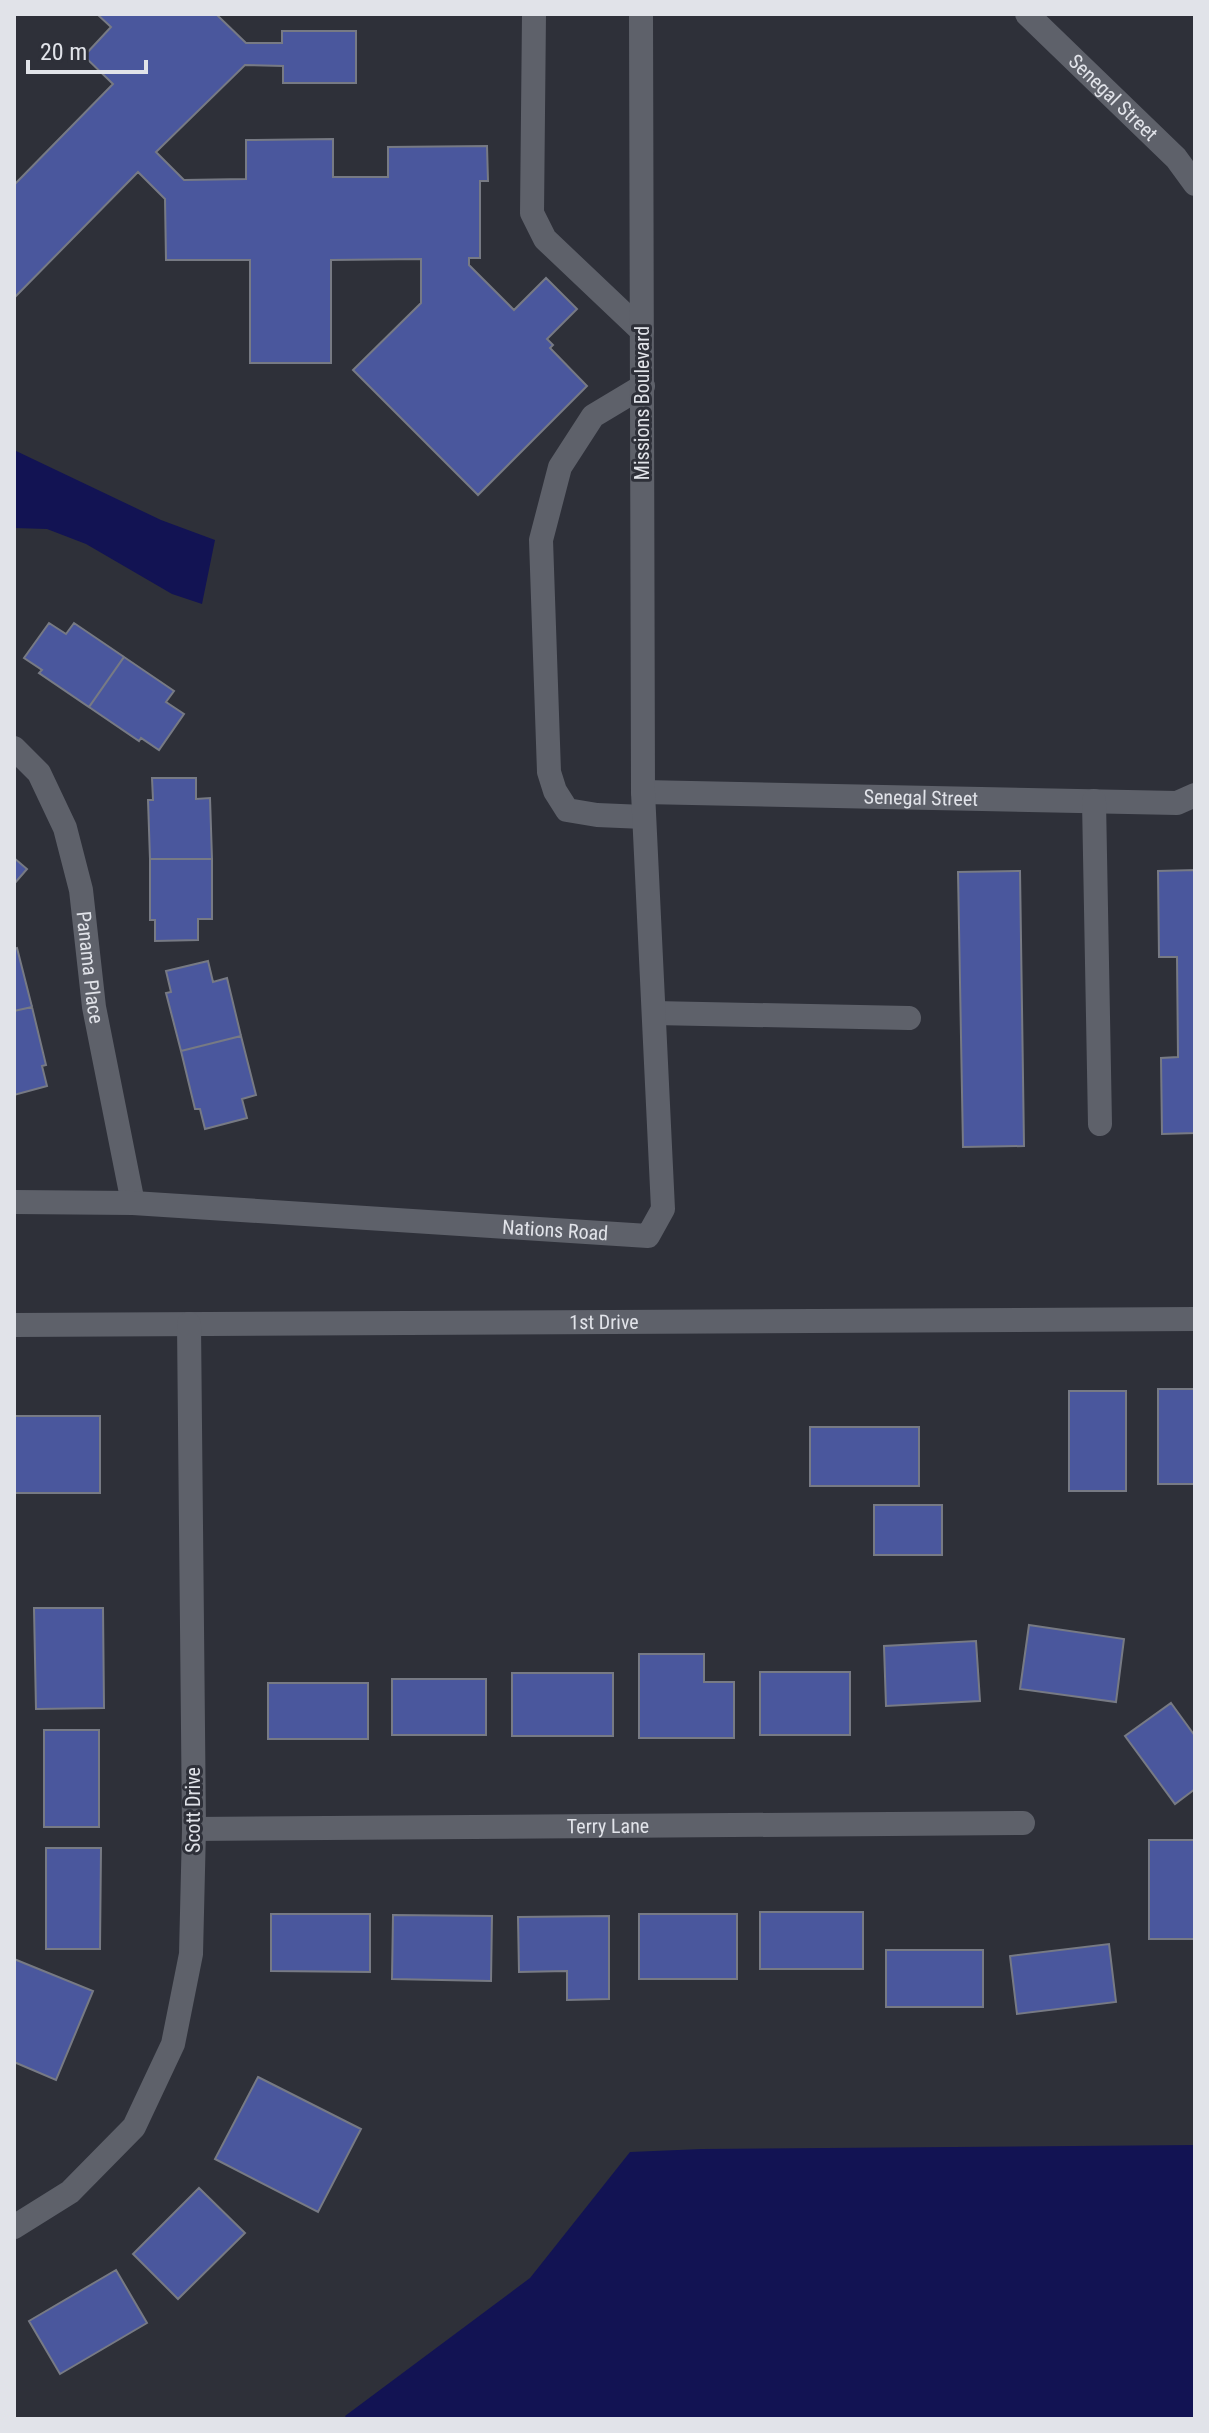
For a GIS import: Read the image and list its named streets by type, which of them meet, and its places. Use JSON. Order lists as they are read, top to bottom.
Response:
{
  "streets": {
    "street": [
      "Senegal Street",
      "Missions Boulevard",
      "Panama Place",
      "Nations Road",
      "1st Drive",
      "Scott Drive",
      "Terry Lane"
    ]
  },
  "crossings": [
    ["Senegal Street", "Missions Boulevard"],
    ["Senegal Street", "Nations Road"],
    ["Missions Boulevard", "Nations Road"],
    ["Panama Place", "Nations Road"],
    ["1st Drive", "Scott Drive"],
    ["Scott Drive", "Terry Lane"]
  ],
  "scale_bar": "20 m"
}
